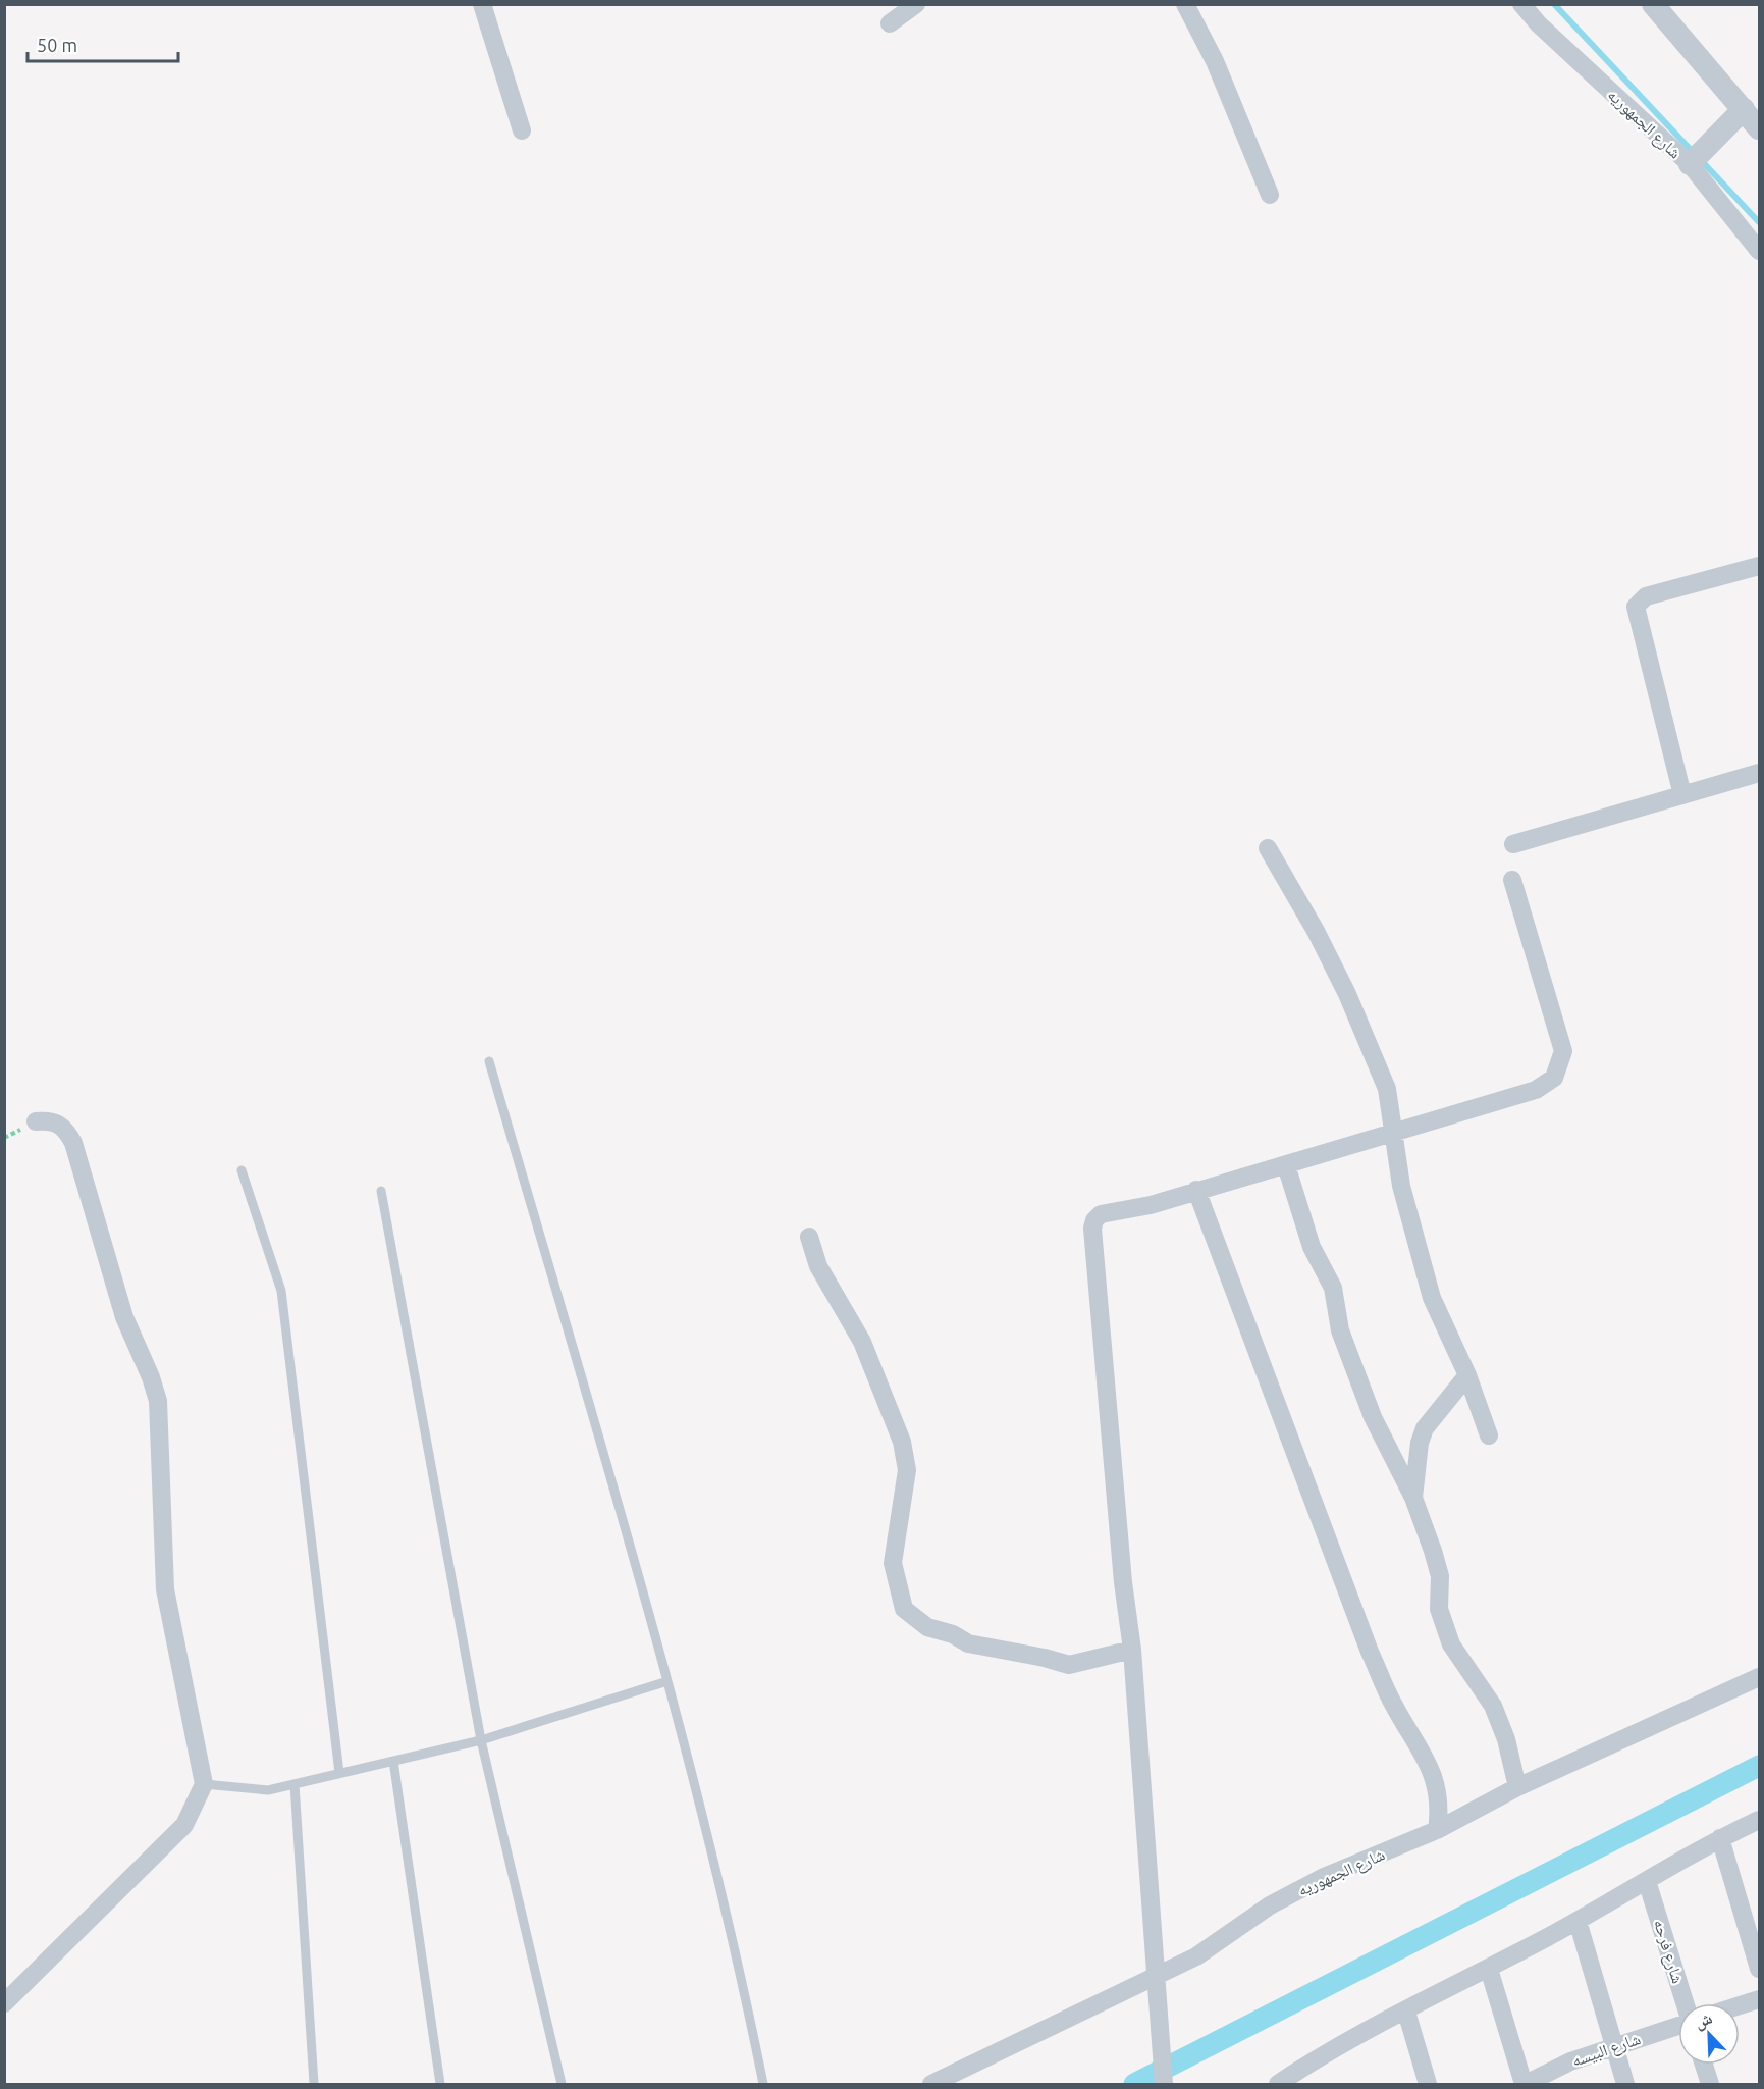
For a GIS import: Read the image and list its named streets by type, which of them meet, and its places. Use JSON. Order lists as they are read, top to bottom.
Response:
{
  "streets": {
    "street": ["شارع الجمهوريه", "شارع فرحه", "شارع البيسه"]
  },
  "scale_bar": "50 m",
  "north": "top left"
}
